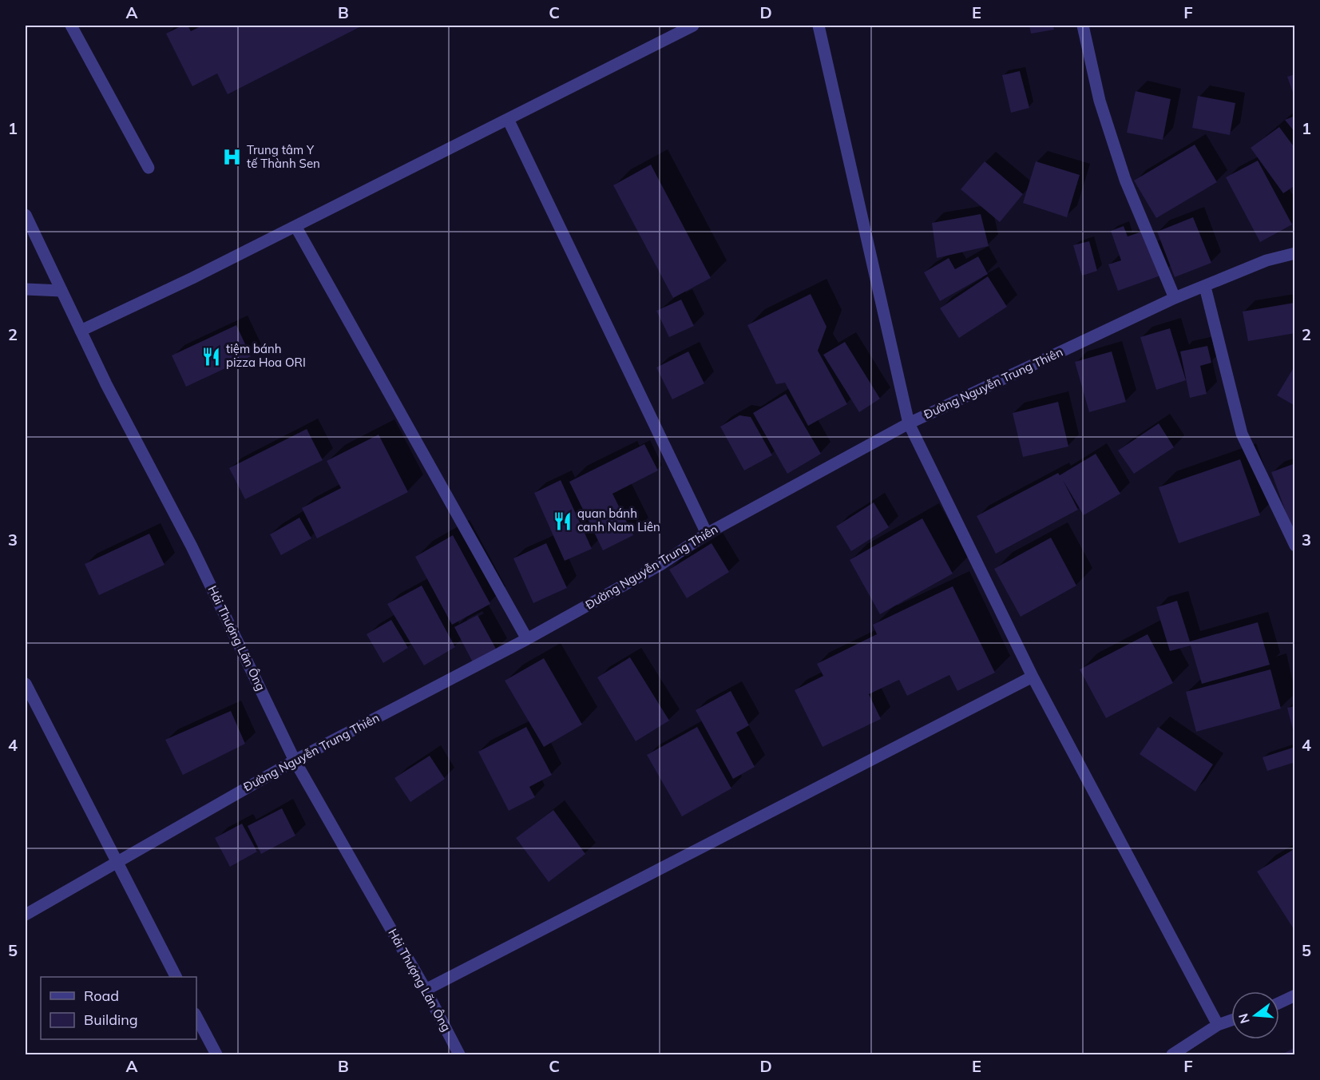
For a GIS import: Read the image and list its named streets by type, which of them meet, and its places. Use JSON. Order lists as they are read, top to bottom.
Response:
{
  "streets": {
    "street": ["Đường Nguyễn Trung Thiên", "Hải Thượng Lãn Ông"]
  },
  "crossings": [
    ["Đường Nguyễn Trung Thiên", "Hải Thượng Lãn Ông"]
  ],
  "places": {
    "hospital": ["Trung tâm Y tế Thành Sen"],
    "restaurant": ["tiệm bánh pizza Hoa ORI", "quan bánh canh Nam Liên"]
  },
  "legend": ["Road", "Building"],
  "north": "left",
  "grid": {
    "columns": [
      "A",
      "B",
      "C",
      "D",
      "E",
      "F"
    ],
    "rows": [
      "1",
      "2",
      "3",
      "4",
      "5"
    ]
  }
}
